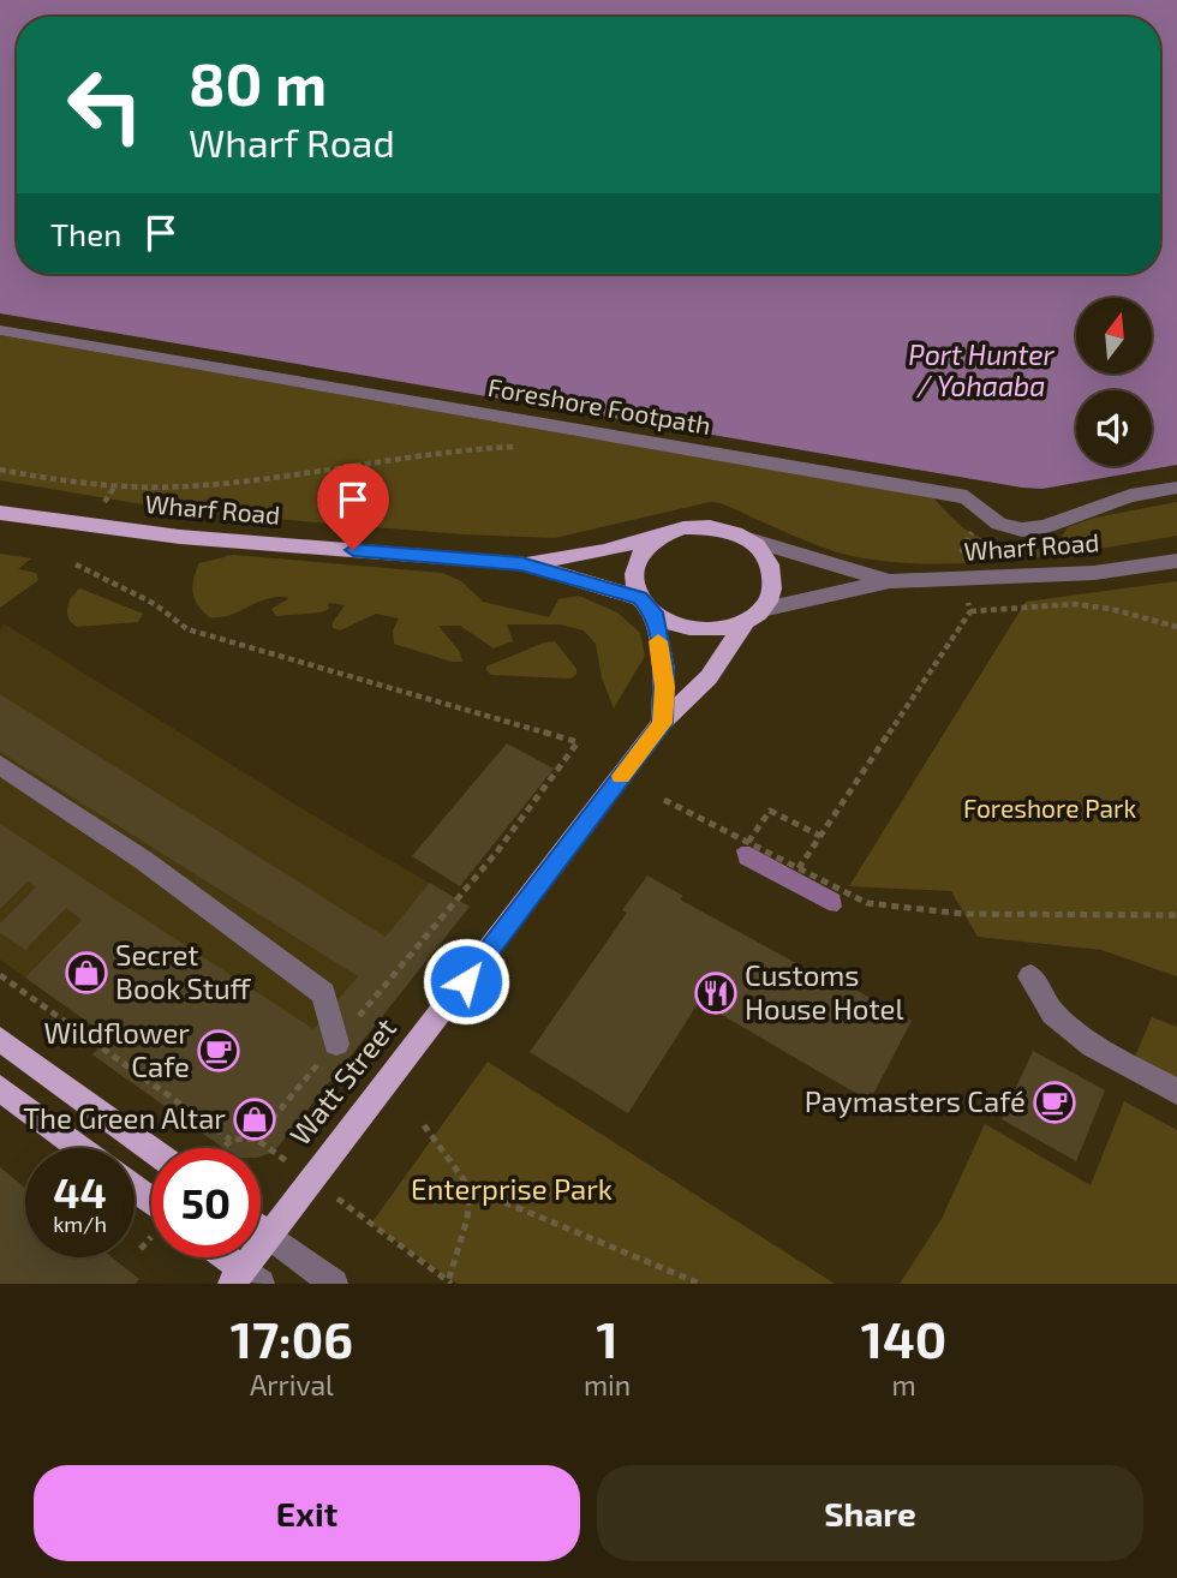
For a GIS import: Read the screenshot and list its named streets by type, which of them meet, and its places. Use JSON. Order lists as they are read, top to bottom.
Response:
{
  "streets": {
    "main road": ["Wharf Road", "Watt Street"],
    "street": ["Foreshore Footpath"]
  },
  "crossings": [
    ["Wharf Road", "Watt Street"]
  ],
  "water": ["Port Hunter / Yohaaba"],
  "parks": ["Foreshore Park", "Enterprise Park"],
  "places": {
    "shop": ["Secret Book Stuff", "The Green Altar"],
    "restaurant": ["Customs House Hotel"],
    "cafe": ["Wildflower Cafe", "Paymasters Café"]
  },
  "north": "top",
  "page": {
    "turn": ["80 m", "Wharf Road"],
    "then": "Then",
    "speed": "44 km/h",
    "limit": "50",
    "eta": [
      "17:06",
      "Arrival",
      "1",
      "min",
      "140",
      "m"
    ],
    "buttons": ["Exit", "Share"]
  }
}
